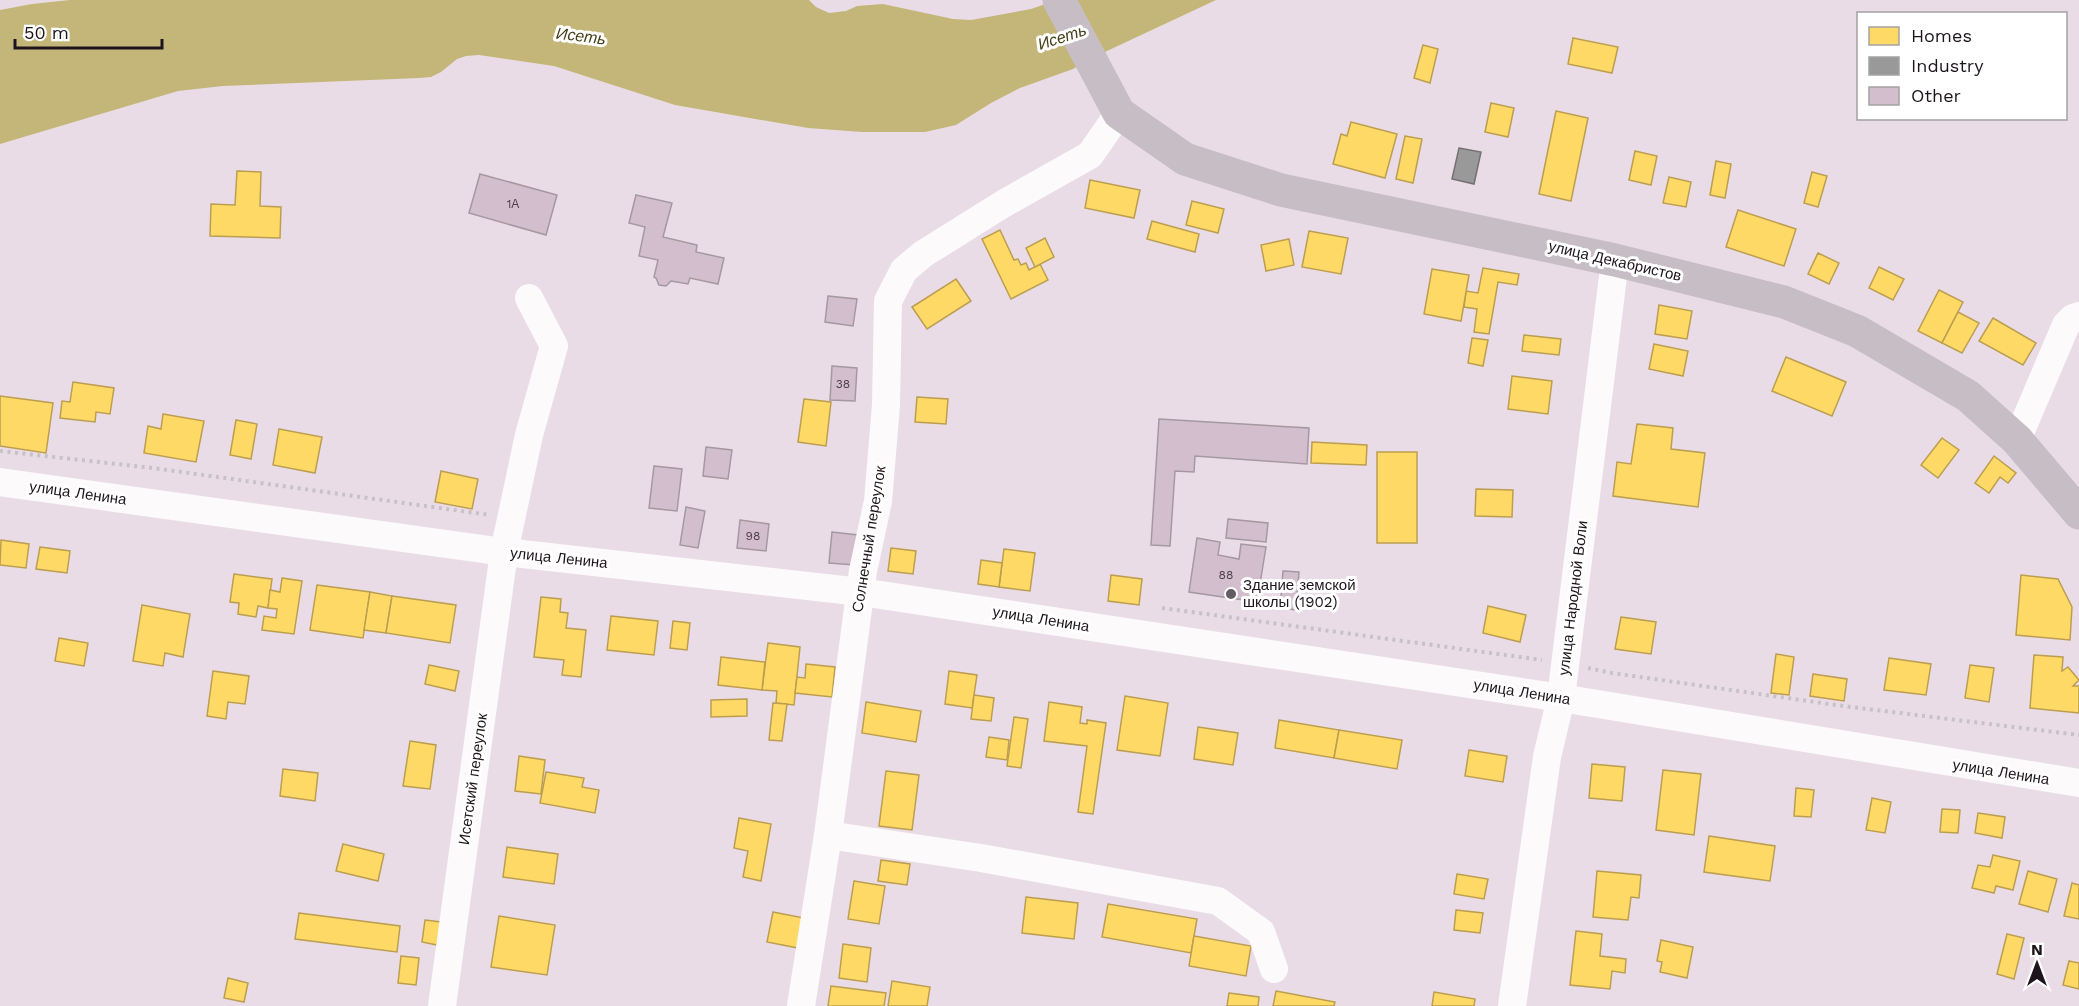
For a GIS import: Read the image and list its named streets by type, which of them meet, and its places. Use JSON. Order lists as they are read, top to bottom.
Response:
{
  "streets": {
    "main road": ["улица Декабристов"],
    "street": [
      "улица Ленина",
      "Солнечный переулок",
      "улица Народной Воли",
      "Исетский переулок"
    ]
  },
  "crossings": [
    ["улица Декабристов", "Солнечный переулок"],
    ["улица Декабристов", "улица Народной Воли"],
    ["улица Ленина", "Солнечный переулок"],
    ["улица Ленина", "улица Народной Воли"],
    ["улица Ленина", "Исетский переулок"]
  ],
  "water": ["Исеть"],
  "places": ["Здание земской школы (1902)"],
  "house_numbers": [
    "1А",
    "38",
    "98",
    "88"
  ],
  "legend": ["Homes", "Industry", "Other"],
  "scale_bar": "50 m",
  "north": "top"
}
